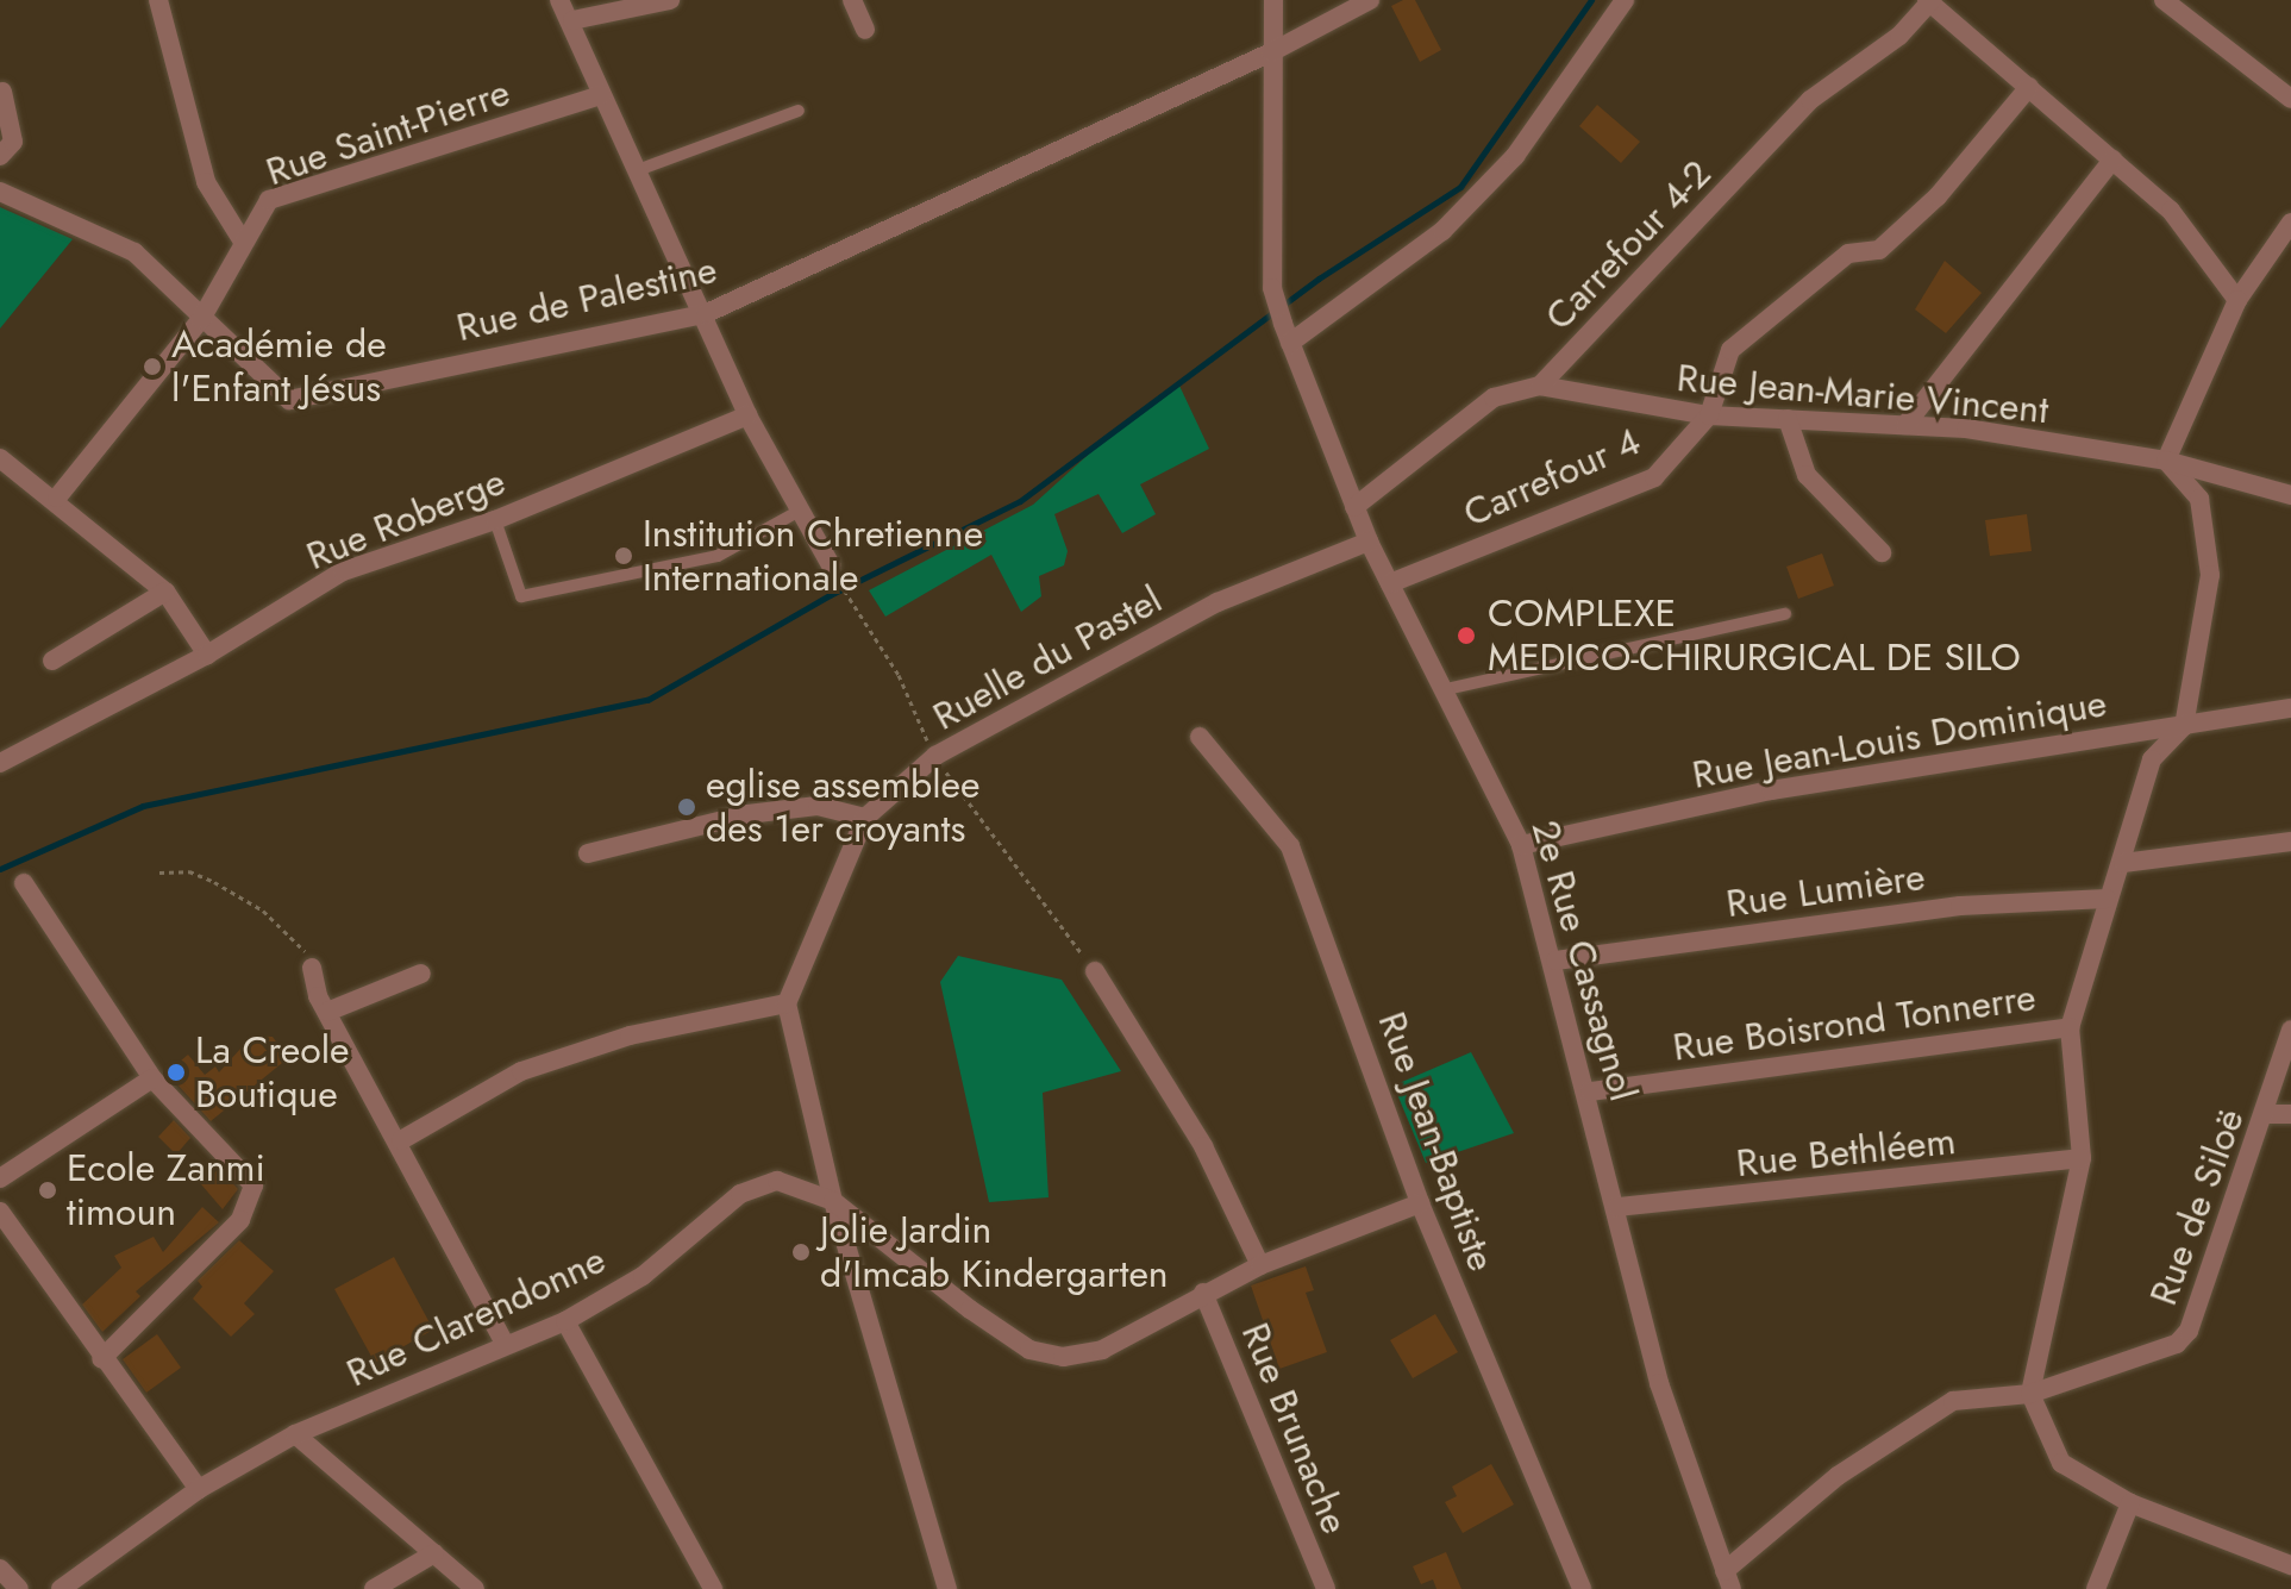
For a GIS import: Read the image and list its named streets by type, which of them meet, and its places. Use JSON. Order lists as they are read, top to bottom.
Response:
{
  "streets": {
    "street": [
      "Rue Saint-Pierre",
      "Carrefour 4-2",
      "Rue de Palestine",
      "Rue Jean-Marie Vincent",
      "Carrefour 4",
      "Rue Roberge",
      "Ruelle du Pastel",
      "Rue Jean-Louis Dominique",
      "Rue Lumière",
      "2e Rue Cassagnol",
      "Rue Boisrond Tonnerre",
      "Rue Jean-Baptiste",
      "Rue Bethléem",
      "Rue de Siloë",
      "Rue Clarendonne",
      "Rue Brunache"
    ]
  },
  "crossings": [
    ["Rue Saint-Pierre", "Rue de Palestine"],
    ["Carrefour 4-2", "Rue Jean-Marie Vincent"],
    ["Carrefour 4-2", "2e Rue Cassagnol"],
    ["Rue de Palestine", "2e Rue Cassagnol"],
    ["Rue Jean-Marie Vincent", "Carrefour 4"],
    ["Carrefour 4", "2e Rue Cassagnol"],
    ["Ruelle du Pastel", "2e Rue Cassagnol"],
    ["Rue Jean-Louis Dominique", "2e Rue Cassagnol"],
    ["Rue Lumière", "2e Rue Cassagnol"],
    ["2e Rue Cassagnol", "Rue Boisrond Tonnerre"],
    ["2e Rue Cassagnol", "Rue Bethléem"],
    ["2e Rue Cassagnol", "Rue de Siloë"],
    ["Rue Jean-Baptiste", "Rue Clarendonne"],
    ["Rue Clarendonne", "Rue Brunache"]
  ],
  "places": [
    "Académie de l'Enfant Jésus",
    "Institution Chretienne Internationale",
    "COMPLEXE MEDICO-CHIRURGICAL DE SILO",
    "eglise assemblee des 1er croyants",
    "La Creole Boutique",
    "Ecole Zanmi timoun",
    "Jolie Jardin d'Imcab Kindergarten"
  ]
}
